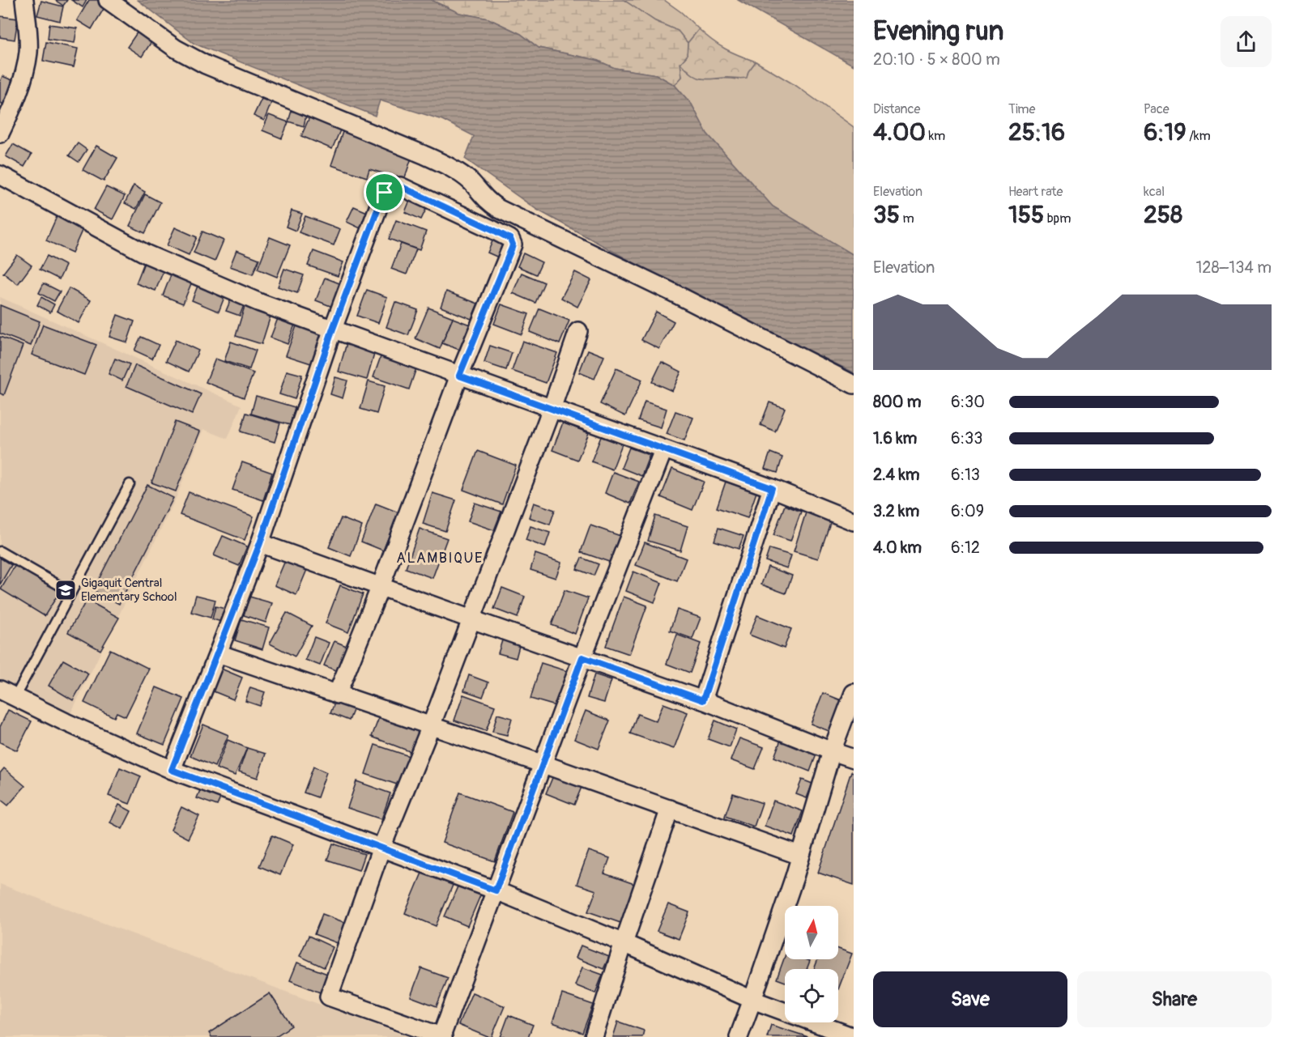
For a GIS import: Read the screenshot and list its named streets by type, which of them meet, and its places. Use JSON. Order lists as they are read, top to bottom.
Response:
{
  "districts": ["ALAMBIQUE"],
  "places": {
    "school or university": ["Gigaquit Central Elementary School"]
  },
  "north": "top",
  "page": {
    "heading": ["Evening run", "20:10 · 5 × 800 m"],
    "stats": [
      ["Distance", "4.00 km"],
      ["Time", "25:16"],
      ["Pace", "6:19 /km"],
      ["Elevation", "35 m"],
      ["Heart rate", "155 bpm"],
      ["kcal", "258"]
    ],
    "chart": ["Elevation", "128–134 m"],
    "list": [
      {
        "name": "800 m",
        "note": "6:30"
      },
      {
        "name": "1.6 km",
        "note": "6:33"
      },
      {
        "name": "2.4 km",
        "note": "6:13"
      },
      {
        "name": "3.2 km",
        "note": "6:09"
      },
      {
        "name": "4.0 km",
        "note": "6:12"
      }
    ],
    "buttons": ["Save", "Share"]
  }
}
